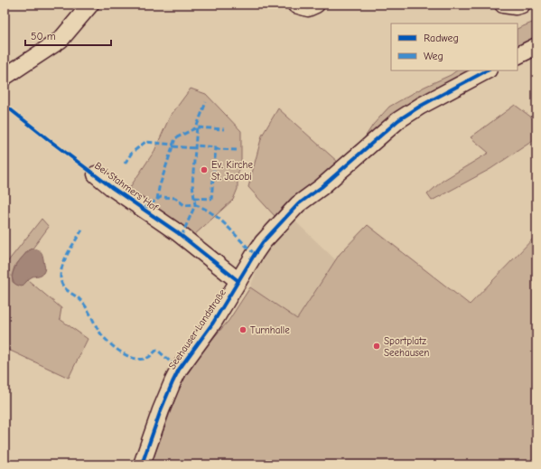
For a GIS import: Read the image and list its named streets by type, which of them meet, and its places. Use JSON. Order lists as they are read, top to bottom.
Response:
{
  "streets": {
    "street": ["Bei Stahmers Hof", "Seehauser Landstraße"]
  },
  "crossings": [
    ["Bei Stahmers Hof", "Seehauser Landstraße"]
  ],
  "places": ["Ev. Kirche St. Jacobi", "Turnhalle", "Sportplatz Seehausen"],
  "legend": ["Radweg", "Weg"],
  "scale_bar": "50 m"
}
